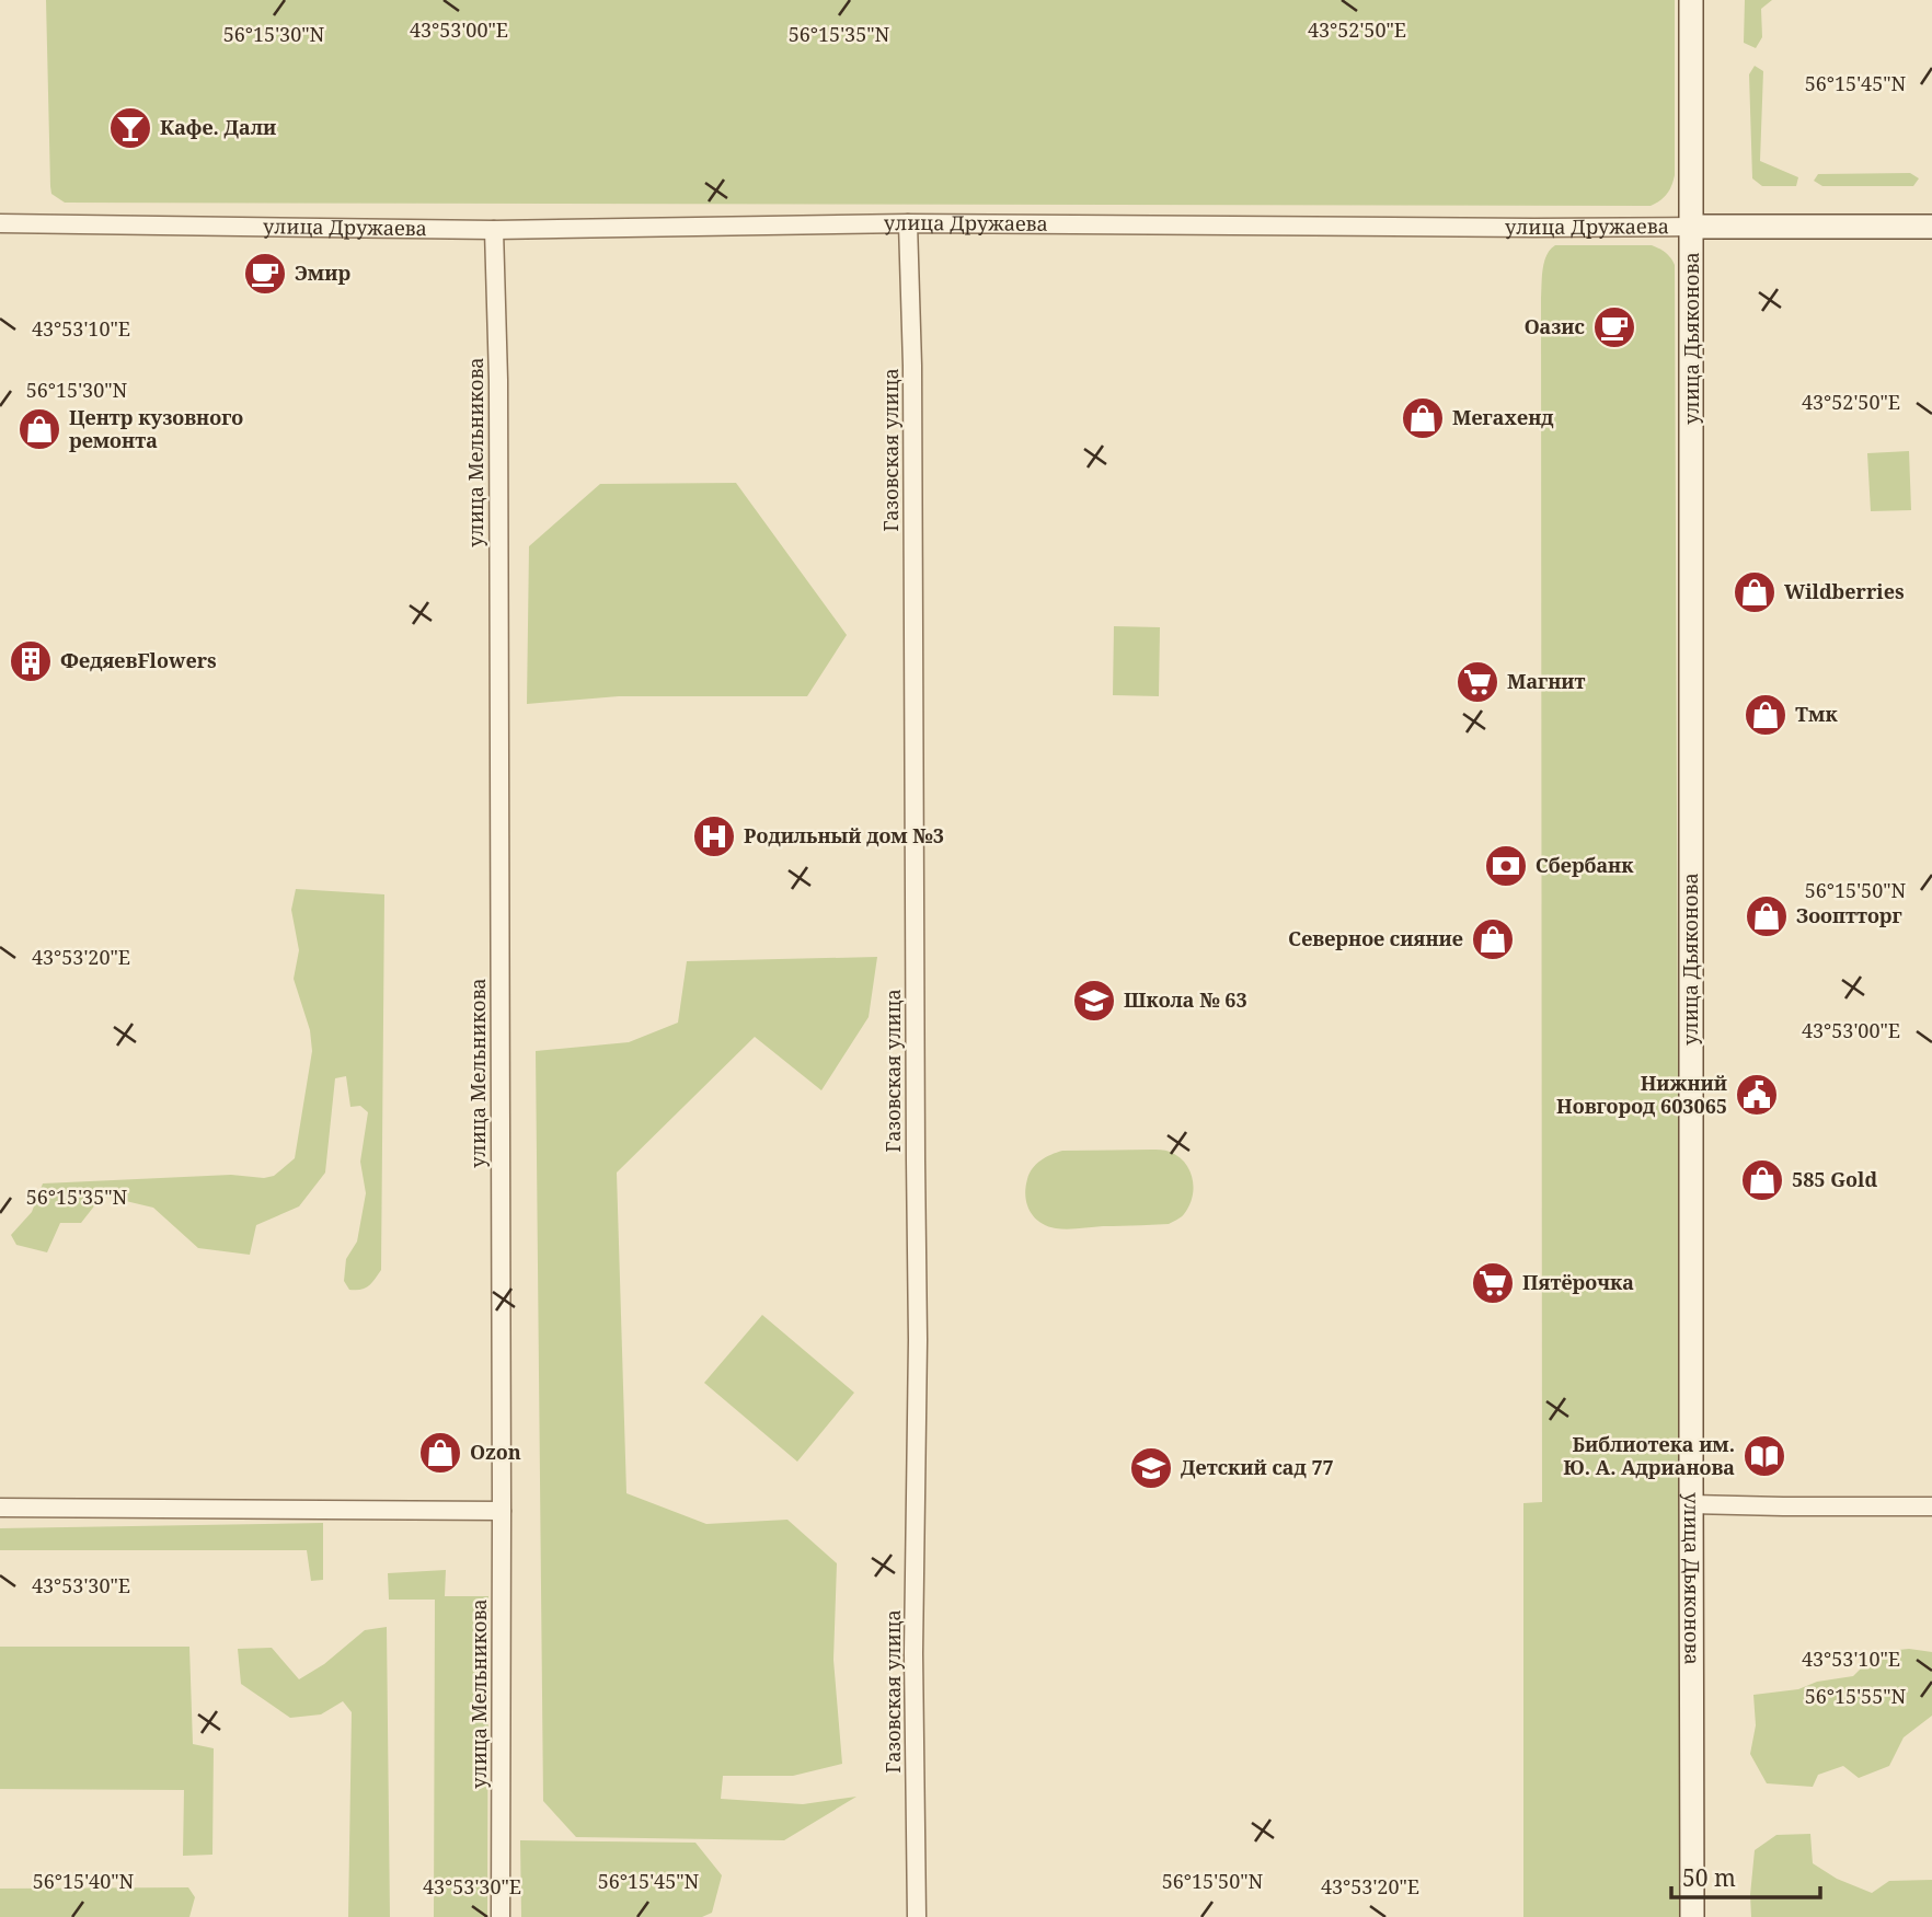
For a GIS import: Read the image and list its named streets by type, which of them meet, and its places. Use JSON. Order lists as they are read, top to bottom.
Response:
{
  "streets": {
    "main road": ["улица Дружаева", "улица Дьяконова"],
    "street": ["Газовская улица", "улица Мельникова"]
  },
  "crossings": [
    ["улица Дружаева", "улица Дьяконова"],
    ["улица Дружаева", "Газовская улица"],
    ["улица Дружаева", "улица Мельникова"]
  ],
  "places": {
    "bar": ["Кафе. Дали"],
    "cafe": ["Эмир", "Оазис"],
    "shop": [
      "Мегахенд",
      "Центр кузовного ремонта",
      "Wildberries",
      "Тмк",
      "Зооптторг",
      "Северное сияние",
      "585 Gold",
      "Ozon"
    ],
    "building": ["ФедяевFlowers"],
    "supermarket": ["Магнит", "Пятёрочка"],
    "hospital": ["Родильный дом №3"],
    "bank": ["Сбербанк"],
    "school or university": ["Школа № 63", "Детский сад 77"],
    "public building": ["Нижний Новгород 603065"],
    "library": ["Библиотека им. Ю. А. Адрианова"]
  },
  "scale_bar": "50 m",
  "coordinates": [
    "43°53'00\"E",
    "43°52'50\"E",
    "56°15'30\"N",
    "56°15'35\"N",
    "56°15'45\"N",
    "43°53'10\"E",
    "56°15'50\"N",
    "43°53'20\"E",
    "43°53'30\"E",
    "56°15'55\"N",
    "56°15'40\"N"
  ]
}
